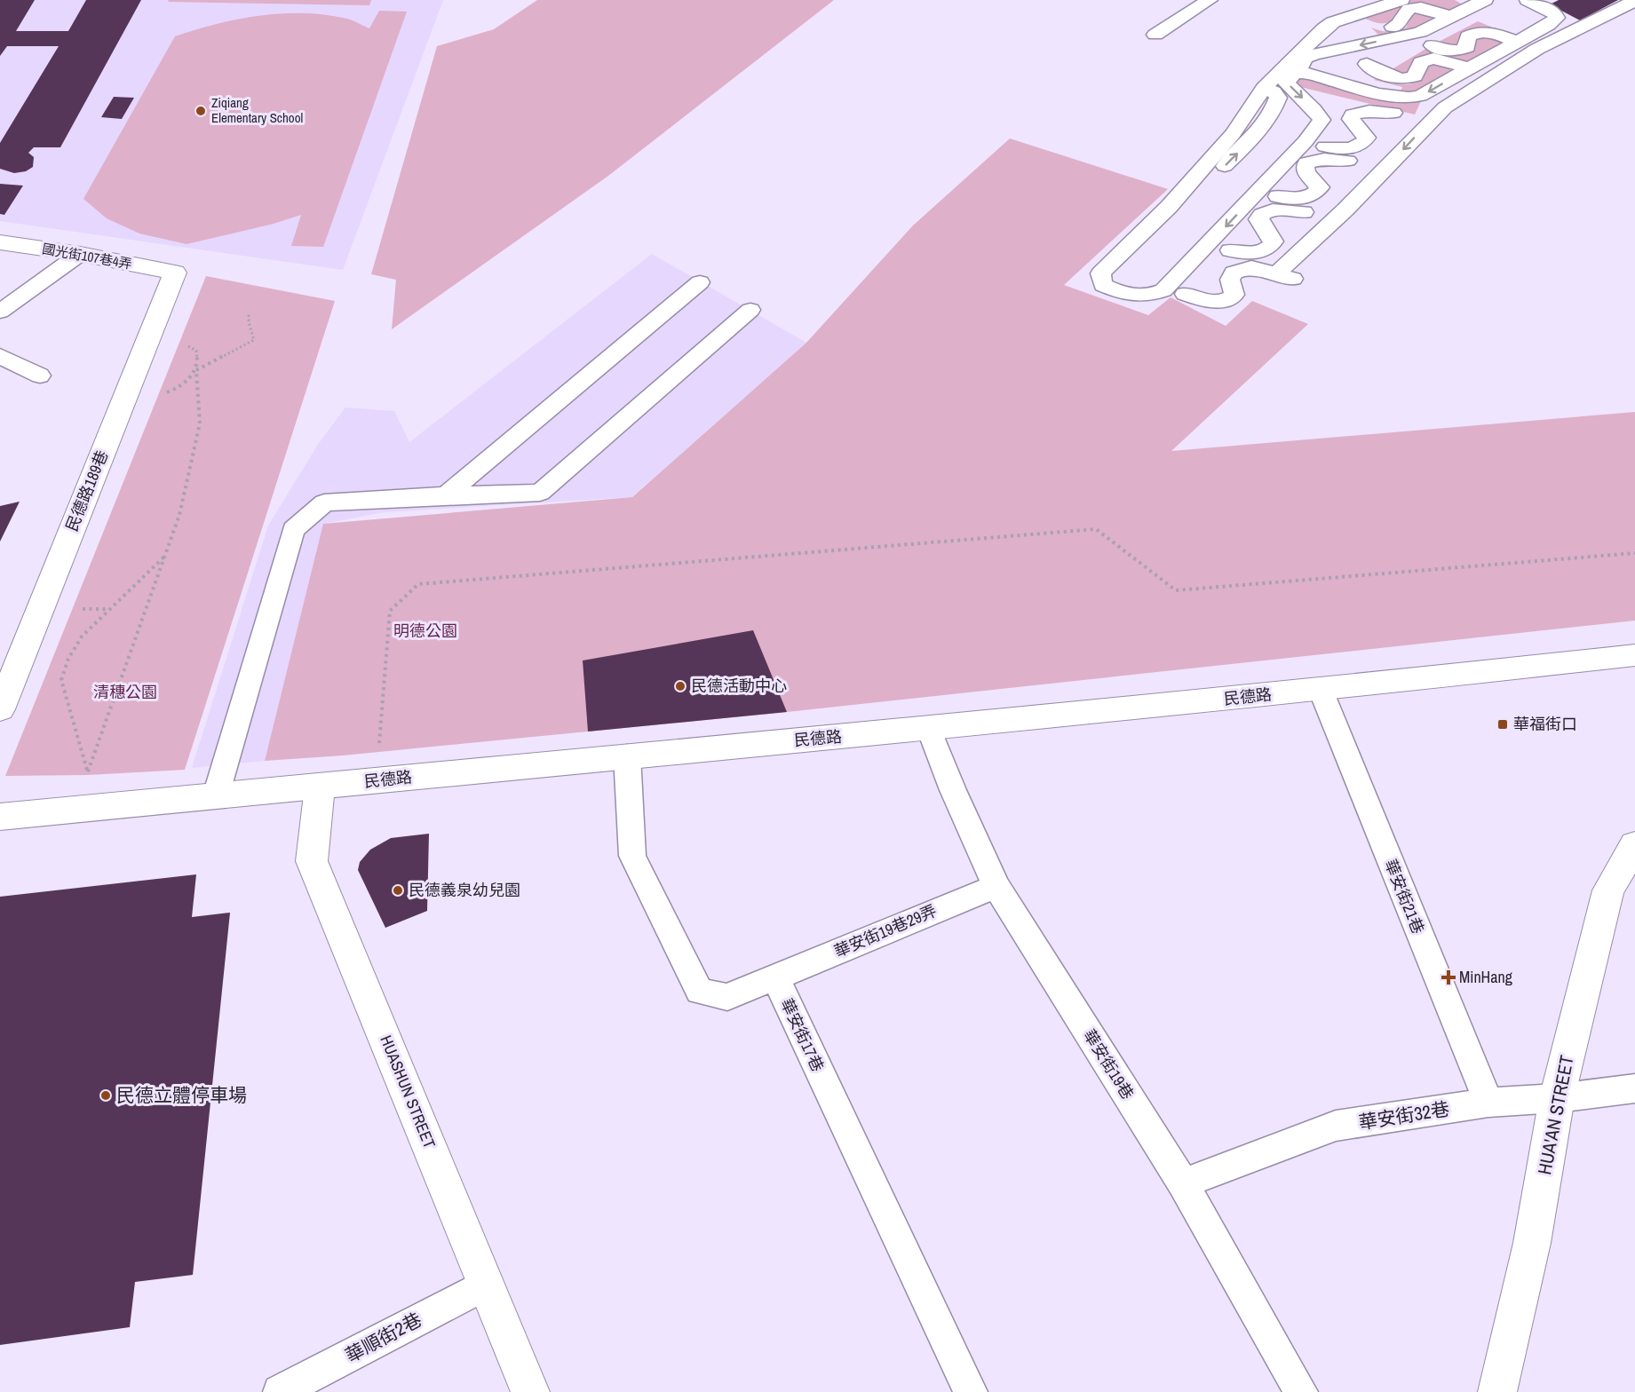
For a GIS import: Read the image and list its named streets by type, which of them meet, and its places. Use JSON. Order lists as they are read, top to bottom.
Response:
{
  "streets": {
    "street": [
      "國光街107巷4弄",
      "民德路189巷",
      "民德路",
      "HUASHUN STREET",
      "HUA'AN STREET"
    ],
    "lane": [
      "華安街21巷",
      "華安街19巷29弄",
      "華安街17巷",
      "華安街19巷",
      "華安街32巷",
      "華順街2巷"
    ]
  },
  "crossings": [
    ["國光街107巷4弄", "民德路189巷"],
    ["民德路", "華安街21巷"],
    ["民德路", "華安街19巷"],
    ["民德路", "HUASHUN STREET"],
    ["華安街21巷", "華安街32巷"],
    ["華安街19巷29弄", "華安街17巷"],
    ["華安街19巷29弄", "華安街19巷"],
    ["華安街19巷", "華安街32巷"],
    ["HUASHUN STREET", "華順街2巷"],
    ["HUA'AN STREET", "華安街32巷"]
  ],
  "parks": ["明德公園", "清穗公園"],
  "places": {
    "other": [
      "Ziqiang Elementary School",
      "民德活動中心",
      "民德義泉幼兒園",
      "民德立體停車場"
    ],
    "transit": ["華福街口"],
    "health": ["MinHang"]
  }
}
